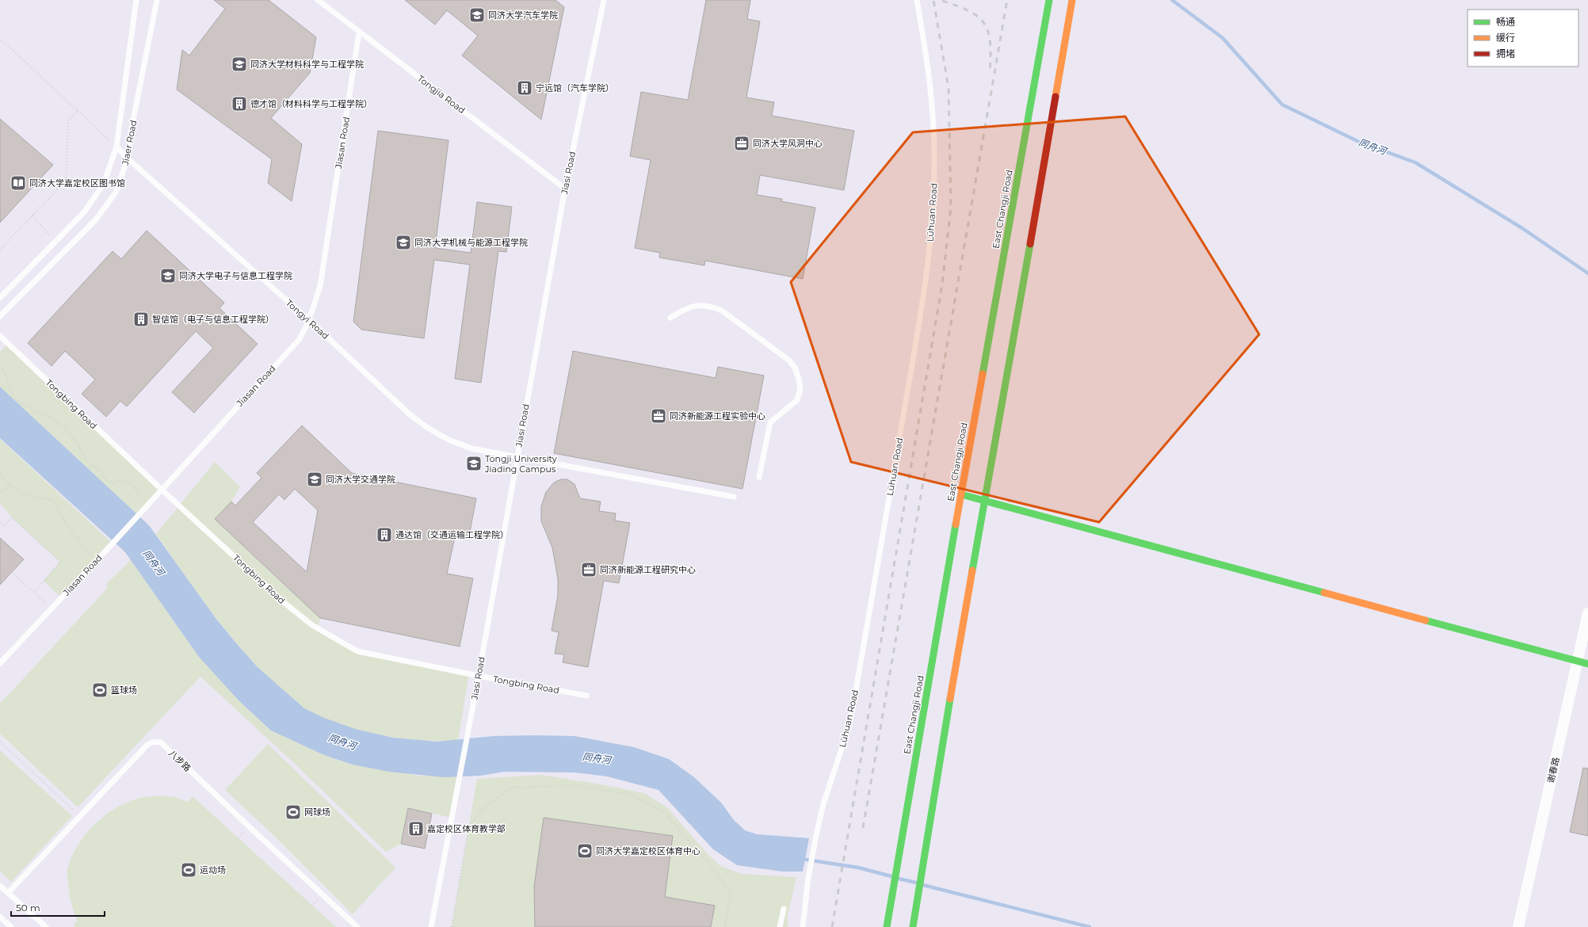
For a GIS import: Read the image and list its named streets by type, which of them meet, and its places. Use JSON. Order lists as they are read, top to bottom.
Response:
{
  "streets": {
    "street": ["East Changji Road", "谢春路"],
    "lane": [
      "Tongjia Road",
      "Jiaer Road",
      "Jiasan Road",
      "Jiasi Road",
      "Lühuan Road",
      "Tongyi Road",
      "Tongbing Road",
      "八步路"
    ]
  },
  "crossings": [
    ["Tongjia Road", "Jiasan Road"],
    ["Tongjia Road", "Jiasi Road"],
    ["Jiaer Road", "Tongyi Road"],
    ["Jiasan Road", "Tongyi Road"],
    ["Jiasan Road", "Tongbing Road"],
    ["Jiasi Road", "Tongyi Road"],
    ["Jiasi Road", "Tongbing Road"]
  ],
  "water": ["同舟河"],
  "places": {
    "school or university": [
      "同济大学汽车学院",
      "同济大学材料科学与工程学院",
      "同济大学机械与能源工程学院",
      "同济大学电子与信息工程学院",
      "Tongji University Jiading Campus",
      "同济大学交通学院"
    ],
    "building": [
      "宁远馆（汽车学院）",
      "德才馆（材料科学与工程学院）",
      "智信馆（电子与信息工程学院）",
      "通达馆（交通运输工程学院）",
      "嘉定校区体育教学部"
    ],
    "office": ["同济大学风洞中心", "同济新能源工程实验中心", "同济新能源工程研究中心"],
    "library": ["同济大学嘉定校区图书馆"],
    "sports": [
      "篮球场",
      "网球场",
      "同济大学嘉定校区体育中心",
      "运动场"
    ]
  },
  "legend": ["畅通", "缓行", "拥堵"],
  "scale_bar": "50 m"
}
